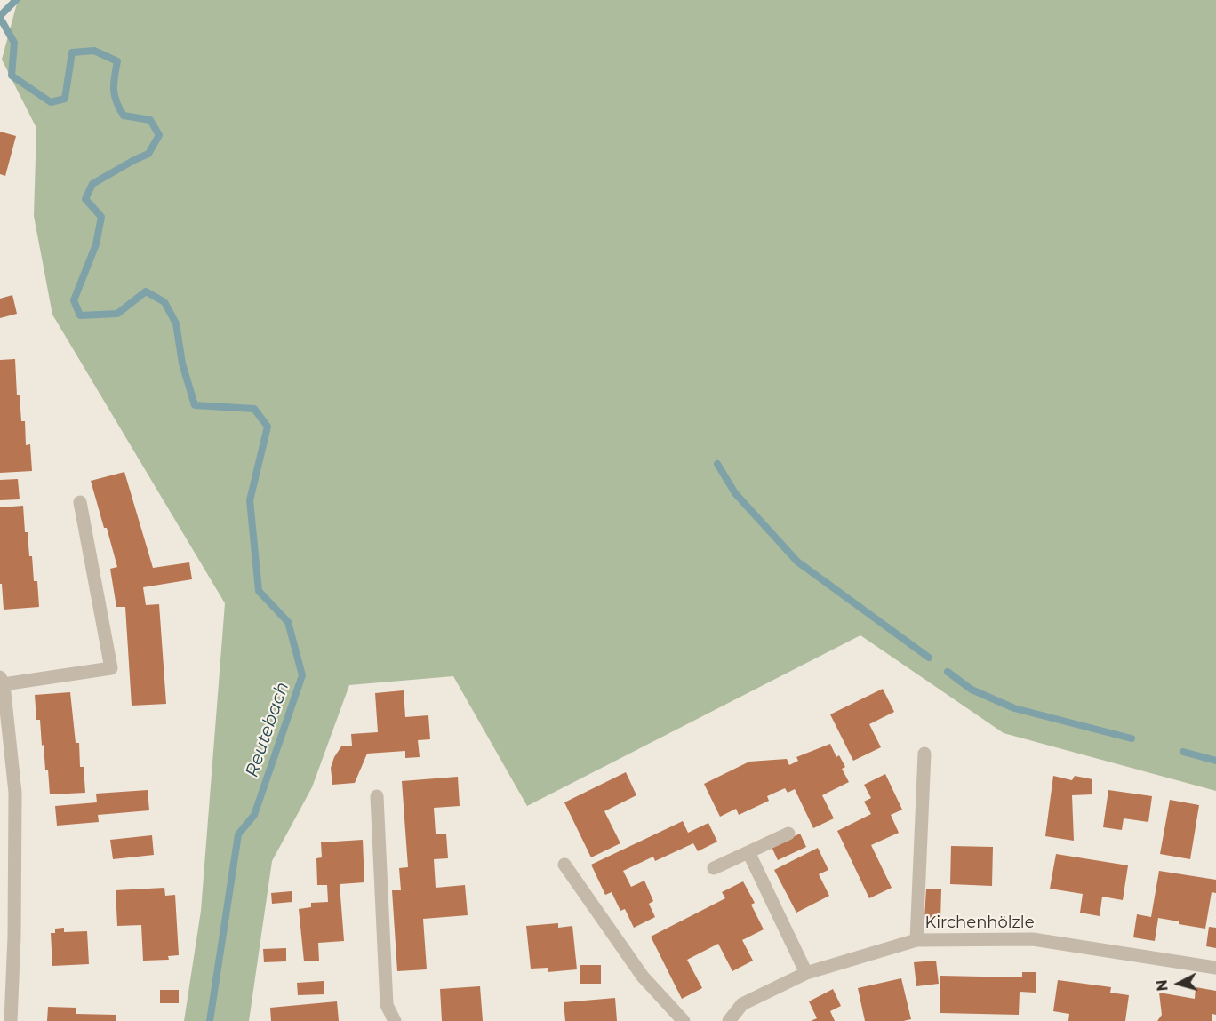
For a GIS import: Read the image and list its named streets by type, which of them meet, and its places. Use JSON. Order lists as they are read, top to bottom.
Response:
{
  "streets": {
    "street": ["Kirchenhölzle"]
  },
  "water": ["Reutebach"],
  "north": "left"
}
